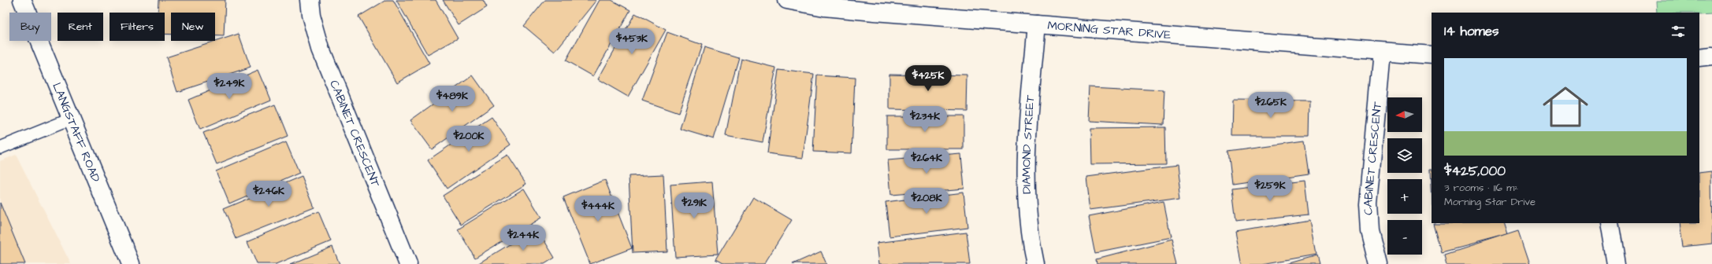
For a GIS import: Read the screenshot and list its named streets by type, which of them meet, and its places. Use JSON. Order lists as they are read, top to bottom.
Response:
{
  "streets": {
    "street": [
      "MORNING STAR DRIVE",
      "LANGSTAFF ROAD",
      "CABINET CRESCENT",
      "DIAMOND STREET"
    ]
  },
  "crossings": [
    ["MORNING STAR DRIVE", "CABINET CRESCENT"],
    ["MORNING STAR DRIVE", "DIAMOND STREET"]
  ],
  "north": "left",
  "page": {
    "chip": [
      "Buy",
      "Rent",
      "Filters",
      "New"
    ],
    "heading": "14 homes",
    "price": [
      "$453K",
      "$425K",
      "$249K",
      "$489K",
      "$265K",
      "$234K",
      "$200K",
      "$264K",
      "$259K",
      "$246K",
      "$208K",
      "$291K",
      "$444K",
      "$244K"
    ],
    "list": [
      {
        "name": "$425,000",
        "note": "3 rooms · 116 m² · Morning Star Drive"
      }
    ],
    "map_buttons": ["+", "−"]
  }
}
